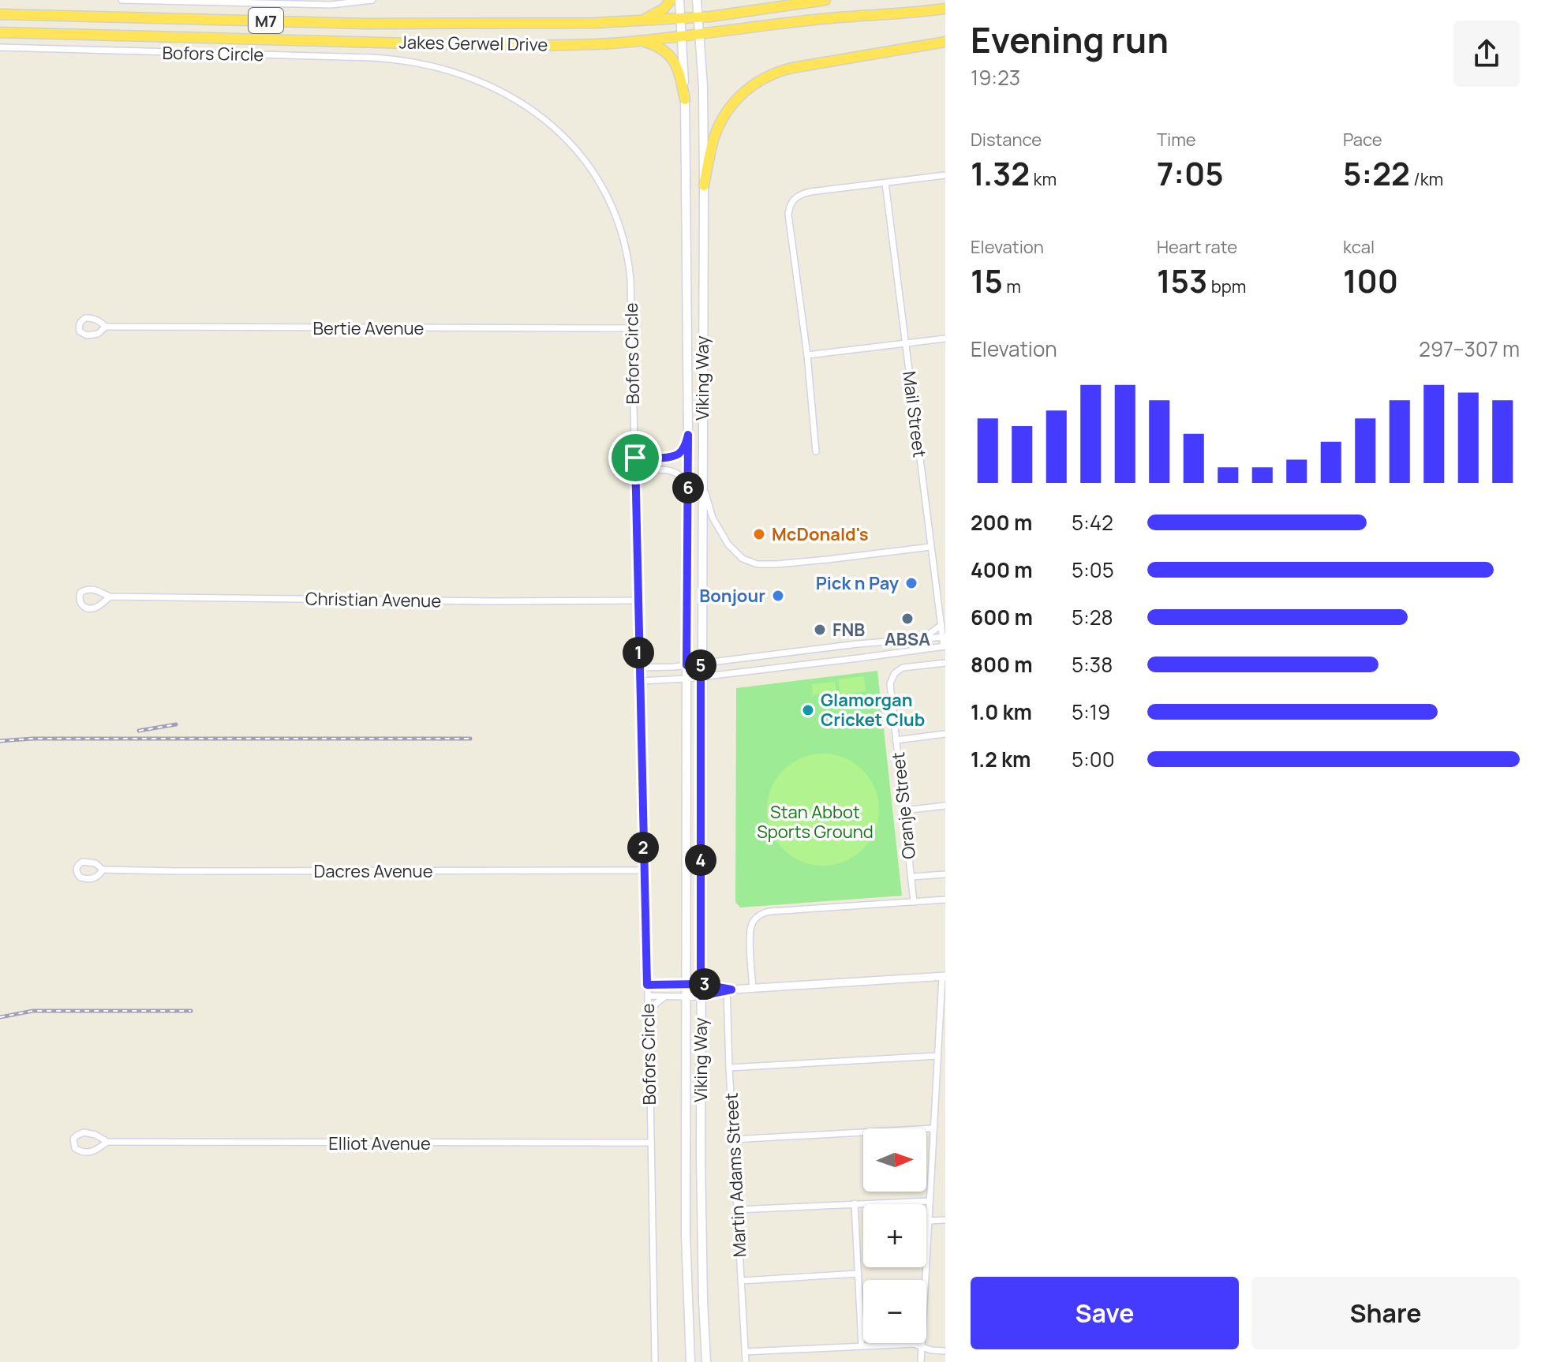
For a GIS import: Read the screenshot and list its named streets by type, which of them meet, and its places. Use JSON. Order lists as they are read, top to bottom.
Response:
{
  "streets": {
    "highway": ["M7", "Jakes Gerwel Drive"],
    "main road": ["Viking Way"],
    "street": [
      "Bofors Circle",
      "Bertie Avenue",
      "Mail Street",
      "Christian Avenue",
      "Oranje Street",
      "Dacres Avenue",
      "Elliot Avenue",
      "Martin Adams Street"
    ]
  },
  "crossings": [
    ["Jakes Gerwel Drive", "Viking Way"],
    ["Bofors Circle", "Bertie Avenue"],
    ["Bofors Circle", "Christian Avenue"],
    ["Bofors Circle", "Dacres Avenue"],
    ["Bofors Circle", "Elliot Avenue"]
  ],
  "parks": ["Stan Abbot Sports Ground"],
  "places": [
    "McDonald's",
    "Pick n Pay",
    "Bonjour",
    "ABSA",
    "FNB",
    "Glamorgan Cricket Club"
  ],
  "north": "right",
  "page": {
    "heading": ["Evening run", "19:23"],
    "stats": [
      ["Distance", "1.32 km"],
      ["Time", "7:05"],
      ["Pace", "5:22 /km"],
      ["Elevation", "15 m"],
      ["Heart rate", "153 bpm"],
      ["kcal", "100"]
    ],
    "chart": ["Elevation", "297–307 m"],
    "pins": [
      "6",
      "1",
      "5",
      "2",
      "4",
      "3"
    ],
    "list": [
      {
        "name": "200 m",
        "note": "5:42"
      },
      {
        "name": "400 m",
        "note": "5:05"
      },
      {
        "name": "600 m",
        "note": "5:28"
      },
      {
        "name": "800 m",
        "note": "5:38"
      },
      {
        "name": "1.0 km",
        "note": "5:19"
      },
      {
        "name": "1.2 km",
        "note": "5:00"
      }
    ],
    "map_buttons": ["+", "−"],
    "buttons": ["Save", "Share"]
  }
}
